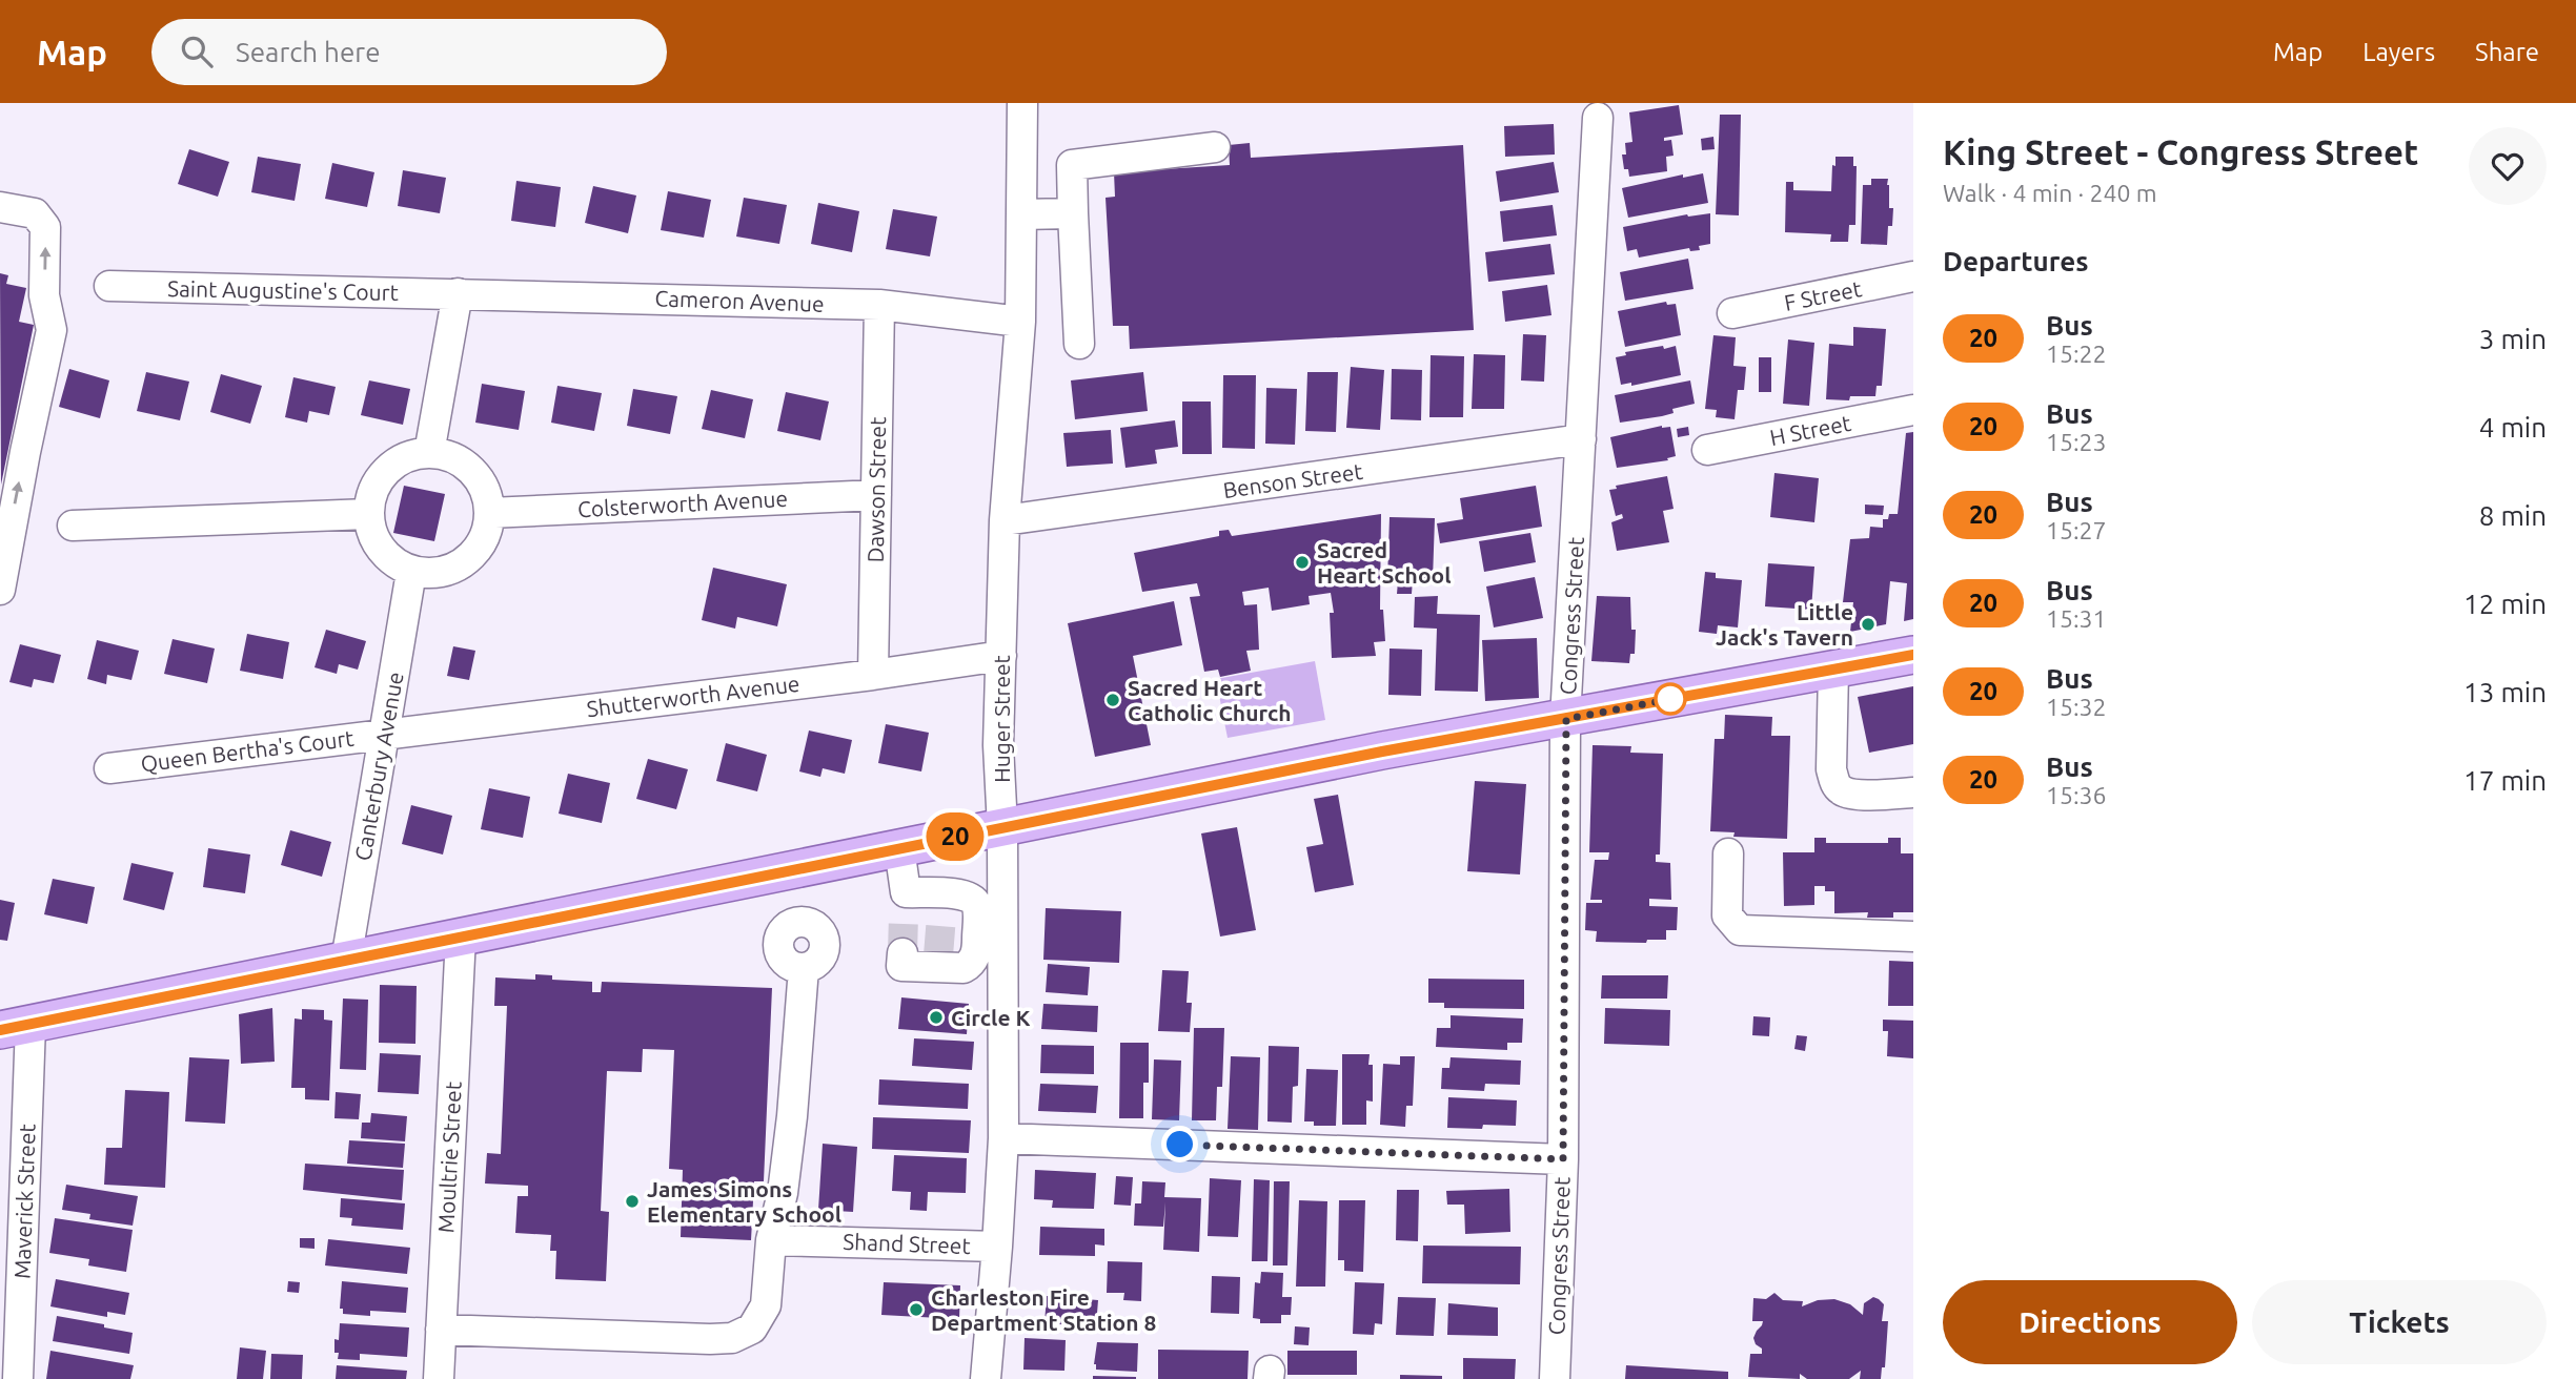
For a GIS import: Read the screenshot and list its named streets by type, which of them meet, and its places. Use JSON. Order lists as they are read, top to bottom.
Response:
{
  "streets": {
    "street": [
      "Saint Augustine's Court",
      "F Street",
      "Cameron Avenue",
      "H Street",
      "Benson Street",
      "Dawson Street",
      "Colsterworth Avenue",
      "Congress Street",
      "Shutterworth Avenue",
      "Huger Street",
      "Queen Bertha's Court",
      "Canterbury Avenue",
      "Moultrie Street",
      "Maverick Street",
      "Shand Street"
    ]
  },
  "crossings": [
    ["Saint Augustine's Court", "Cameron Avenue"],
    ["Cameron Avenue", "Dawson Street"],
    ["Cameron Avenue", "Huger Street"],
    ["Benson Street", "Congress Street"],
    ["Benson Street", "Huger Street"],
    ["Dawson Street", "Colsterworth Avenue"],
    ["Dawson Street", "Shutterworth Avenue"],
    ["Colsterworth Avenue", "Canterbury Avenue"],
    ["Shutterworth Avenue", "Huger Street"],
    ["Shutterworth Avenue", "Queen Bertha's Court"],
    ["Shutterworth Avenue", "Canterbury Avenue"],
    ["Huger Street", "Shand Street"],
    ["Queen Bertha's Court", "Canterbury Avenue"]
  ],
  "places": [
    "Sacred Heart School",
    "Little Jack's Tavern",
    "Sacred Heart Catholic Church",
    "Circle K",
    "James Simons Elementary School",
    "Charleston Fire Department Station 8"
  ],
  "lines": ["bus line 20"],
  "page": {
    "header": "Map",
    "search": "Search here",
    "nav": ["Map", "Layers", "Share"],
    "on_map": "20",
    "heading": [
      ["King Street - Congress Street", "Walk · 4 min · 240 m"],
      "Departures"
    ],
    "list": [
      {
        "mark": "20",
        "name": "Bus",
        "note": "15:22",
        "value": "3 min"
      },
      {
        "mark": "20",
        "name": "Bus",
        "note": "15:23",
        "value": "4 min"
      },
      {
        "mark": "20",
        "name": "Bus",
        "note": "15:27",
        "value": "8 min"
      },
      {
        "mark": "20",
        "name": "Bus",
        "note": "15:31",
        "value": "12 min"
      },
      {
        "mark": "20",
        "name": "Bus",
        "note": "15:32",
        "value": "13 min"
      },
      {
        "mark": "20",
        "name": "Bus",
        "note": "15:36",
        "value": "17 min"
      }
    ],
    "buttons": ["Directions", "Tickets"]
  }
}
